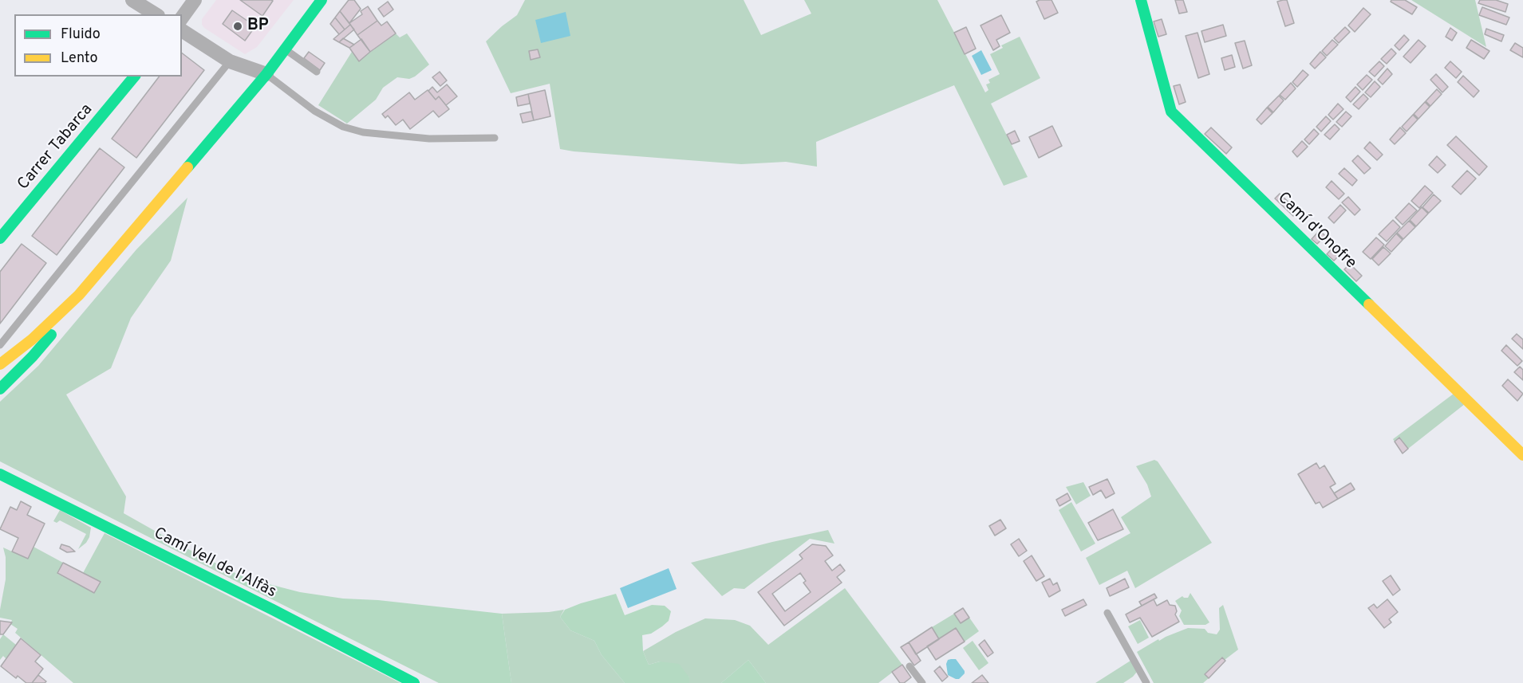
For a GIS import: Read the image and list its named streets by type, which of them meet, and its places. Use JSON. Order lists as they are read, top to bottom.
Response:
{
  "streets": {
    "street": ["Carrer Tabarca", "Camí d'Onofre", "Camí Vell de l'Alfàs"]
  },
  "places": ["BP"],
  "legend": ["Fluido", "Lento"]
}
